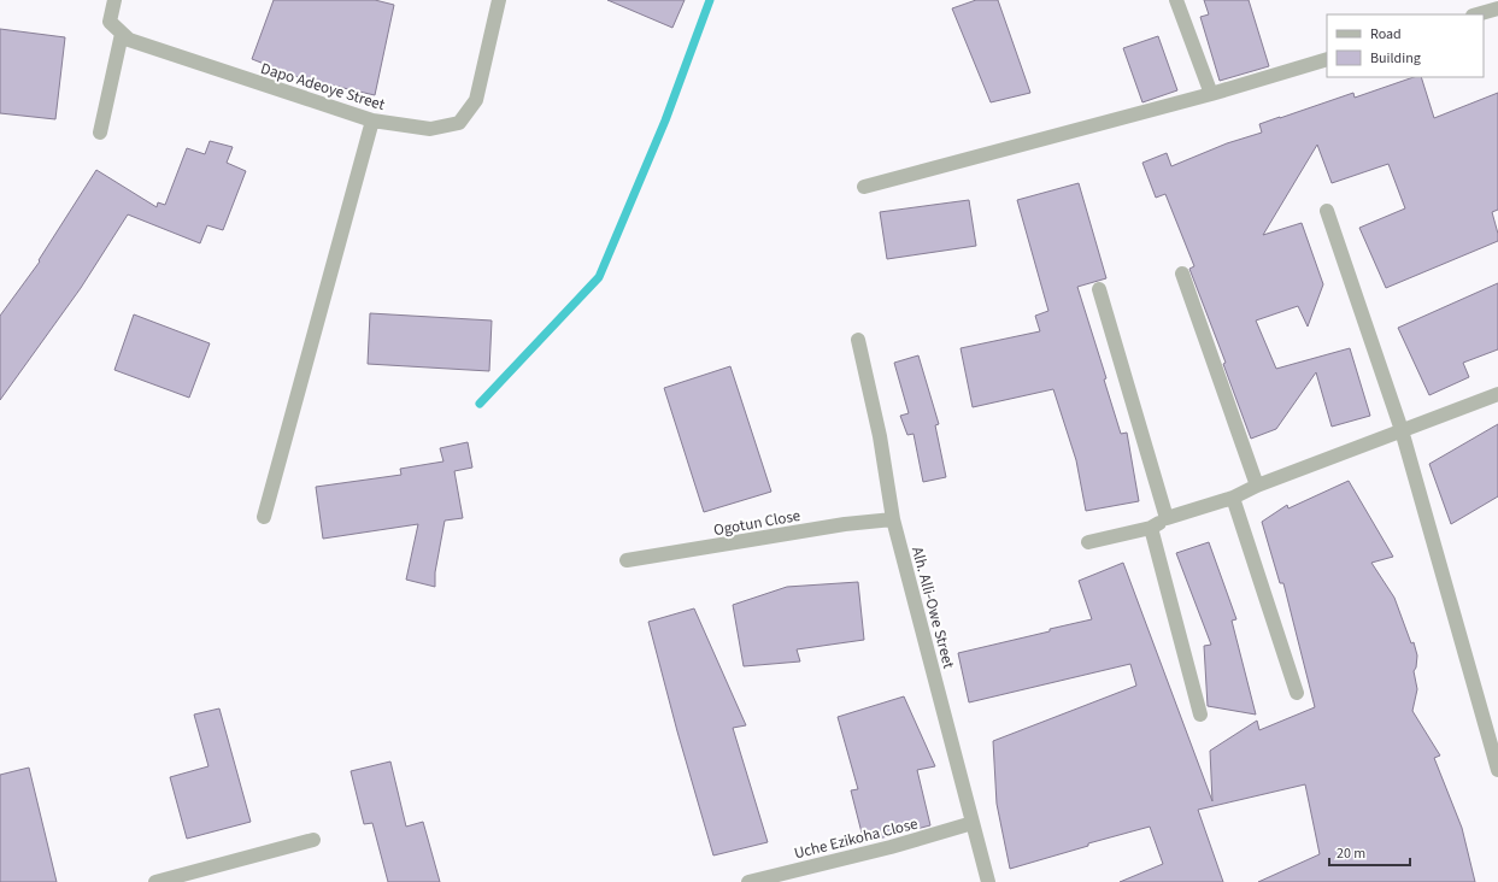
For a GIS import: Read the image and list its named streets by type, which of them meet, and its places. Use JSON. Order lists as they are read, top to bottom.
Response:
{
  "streets": {
    "street": [
      "Dapo Adeoye Street",
      "Ogotun Close",
      "Alh. Alli-Owe Street",
      "Uche Ezikoha Close"
    ]
  },
  "crossings": [
    ["Ogotun Close", "Alh. Alli-Owe Street"],
    ["Alh. Alli-Owe Street", "Uche Ezikoha Close"]
  ],
  "legend": ["Road", "Building"],
  "scale_bar": "20 m"
}
